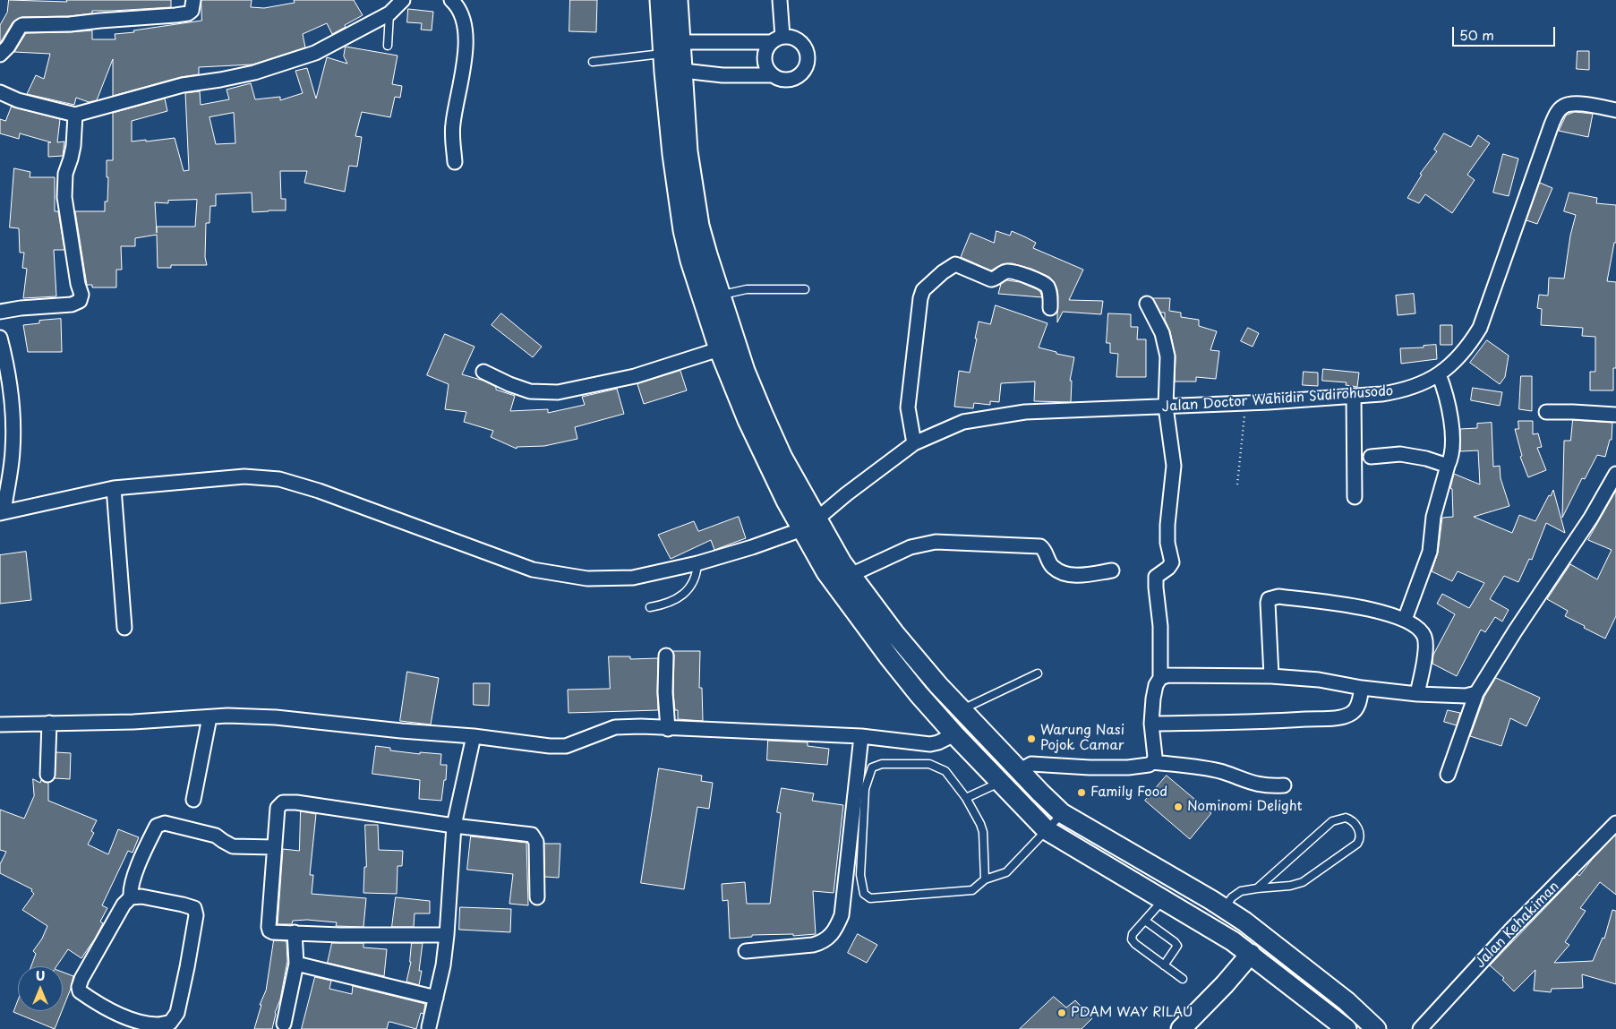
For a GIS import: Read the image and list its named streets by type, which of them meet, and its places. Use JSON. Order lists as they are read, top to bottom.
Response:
{
  "streets": {
    "street": ["Jalan Doctor Wahidin Sudirohusodo", "Jalan Kehakiman"]
  },
  "places": [
    "Warung Nasi Pojok Camar",
    "Family Food",
    "Nominomi Delight",
    "PDAM WAY RILAU"
  ],
  "scale_bar": "50 m",
  "north": "top"
}
